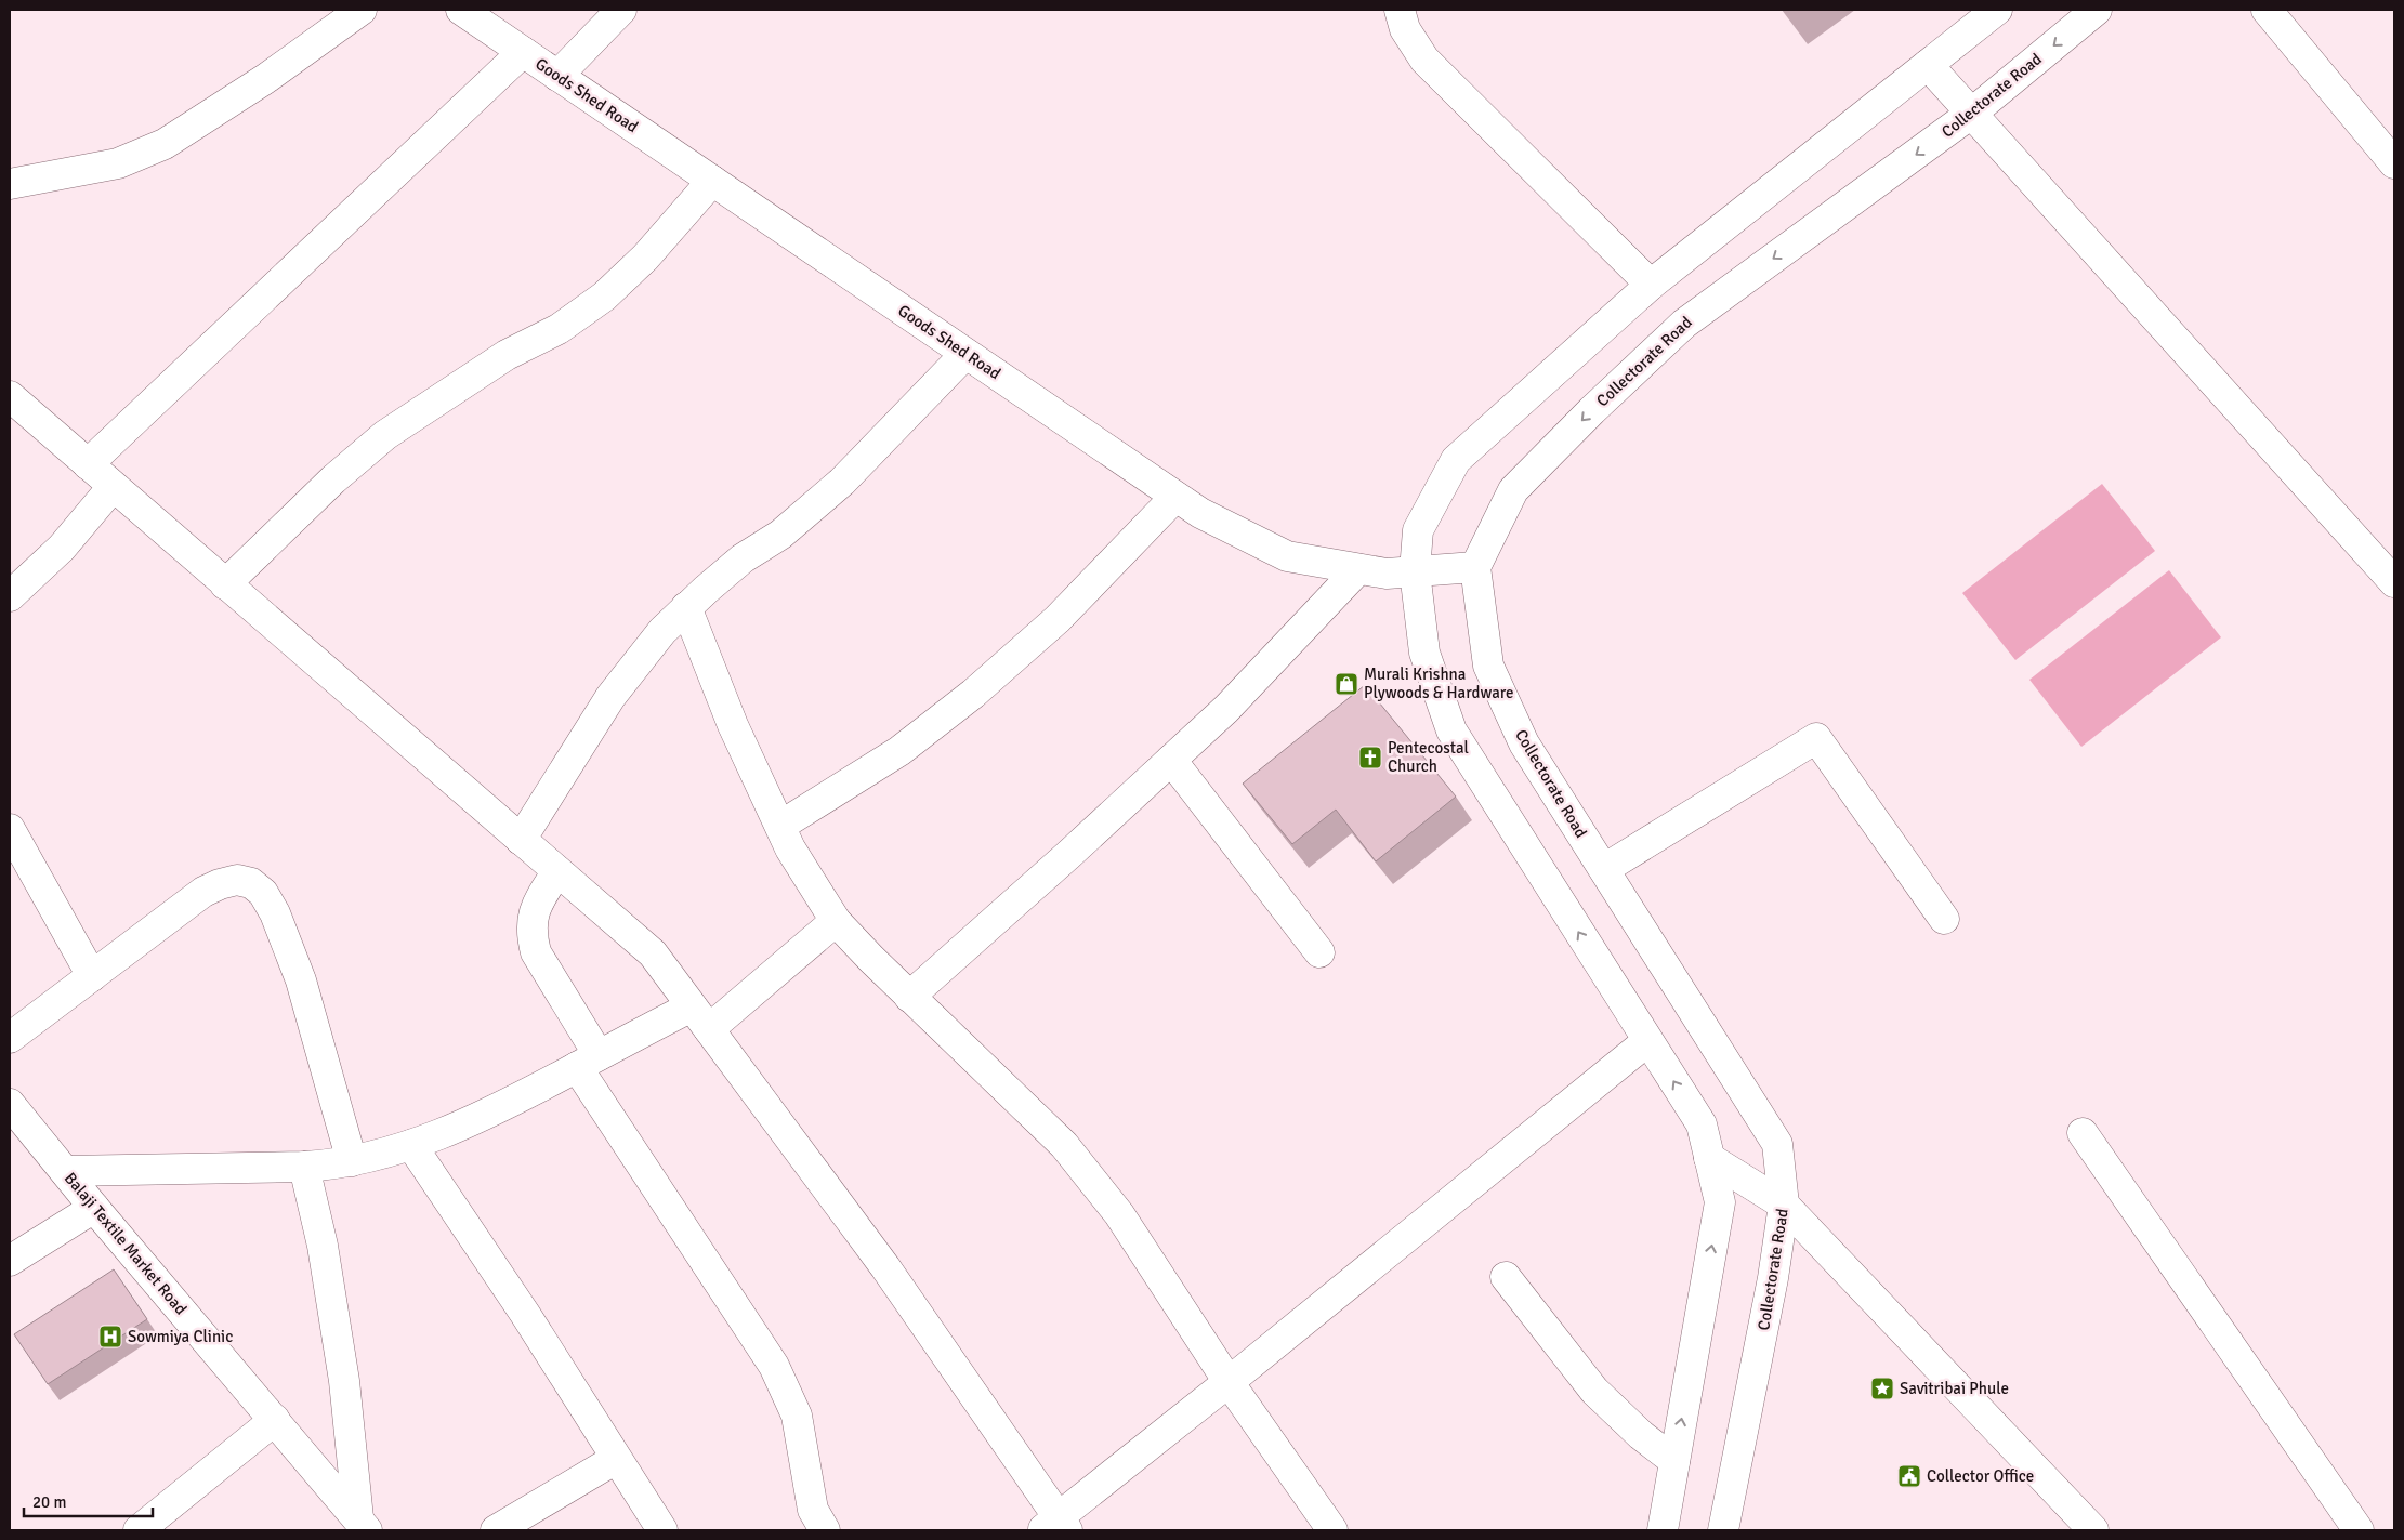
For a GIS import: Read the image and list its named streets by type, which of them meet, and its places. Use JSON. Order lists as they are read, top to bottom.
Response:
{
  "streets": {
    "street": ["Goods Shed Road", "Collectorate Road", "Balaji Textile Market Road"]
  },
  "crossings": [
    ["Goods Shed Road", "Collectorate Road"]
  ],
  "places": {
    "shop": ["Murali Krishna Plywoods & Hardware"],
    "church": ["Pentecostal Church"],
    "hospital": ["Sowmiya Clinic"],
    "place": ["Savitribai Phule"],
    "public building": ["Collector Office"]
  },
  "scale_bar": "20 m"
}
